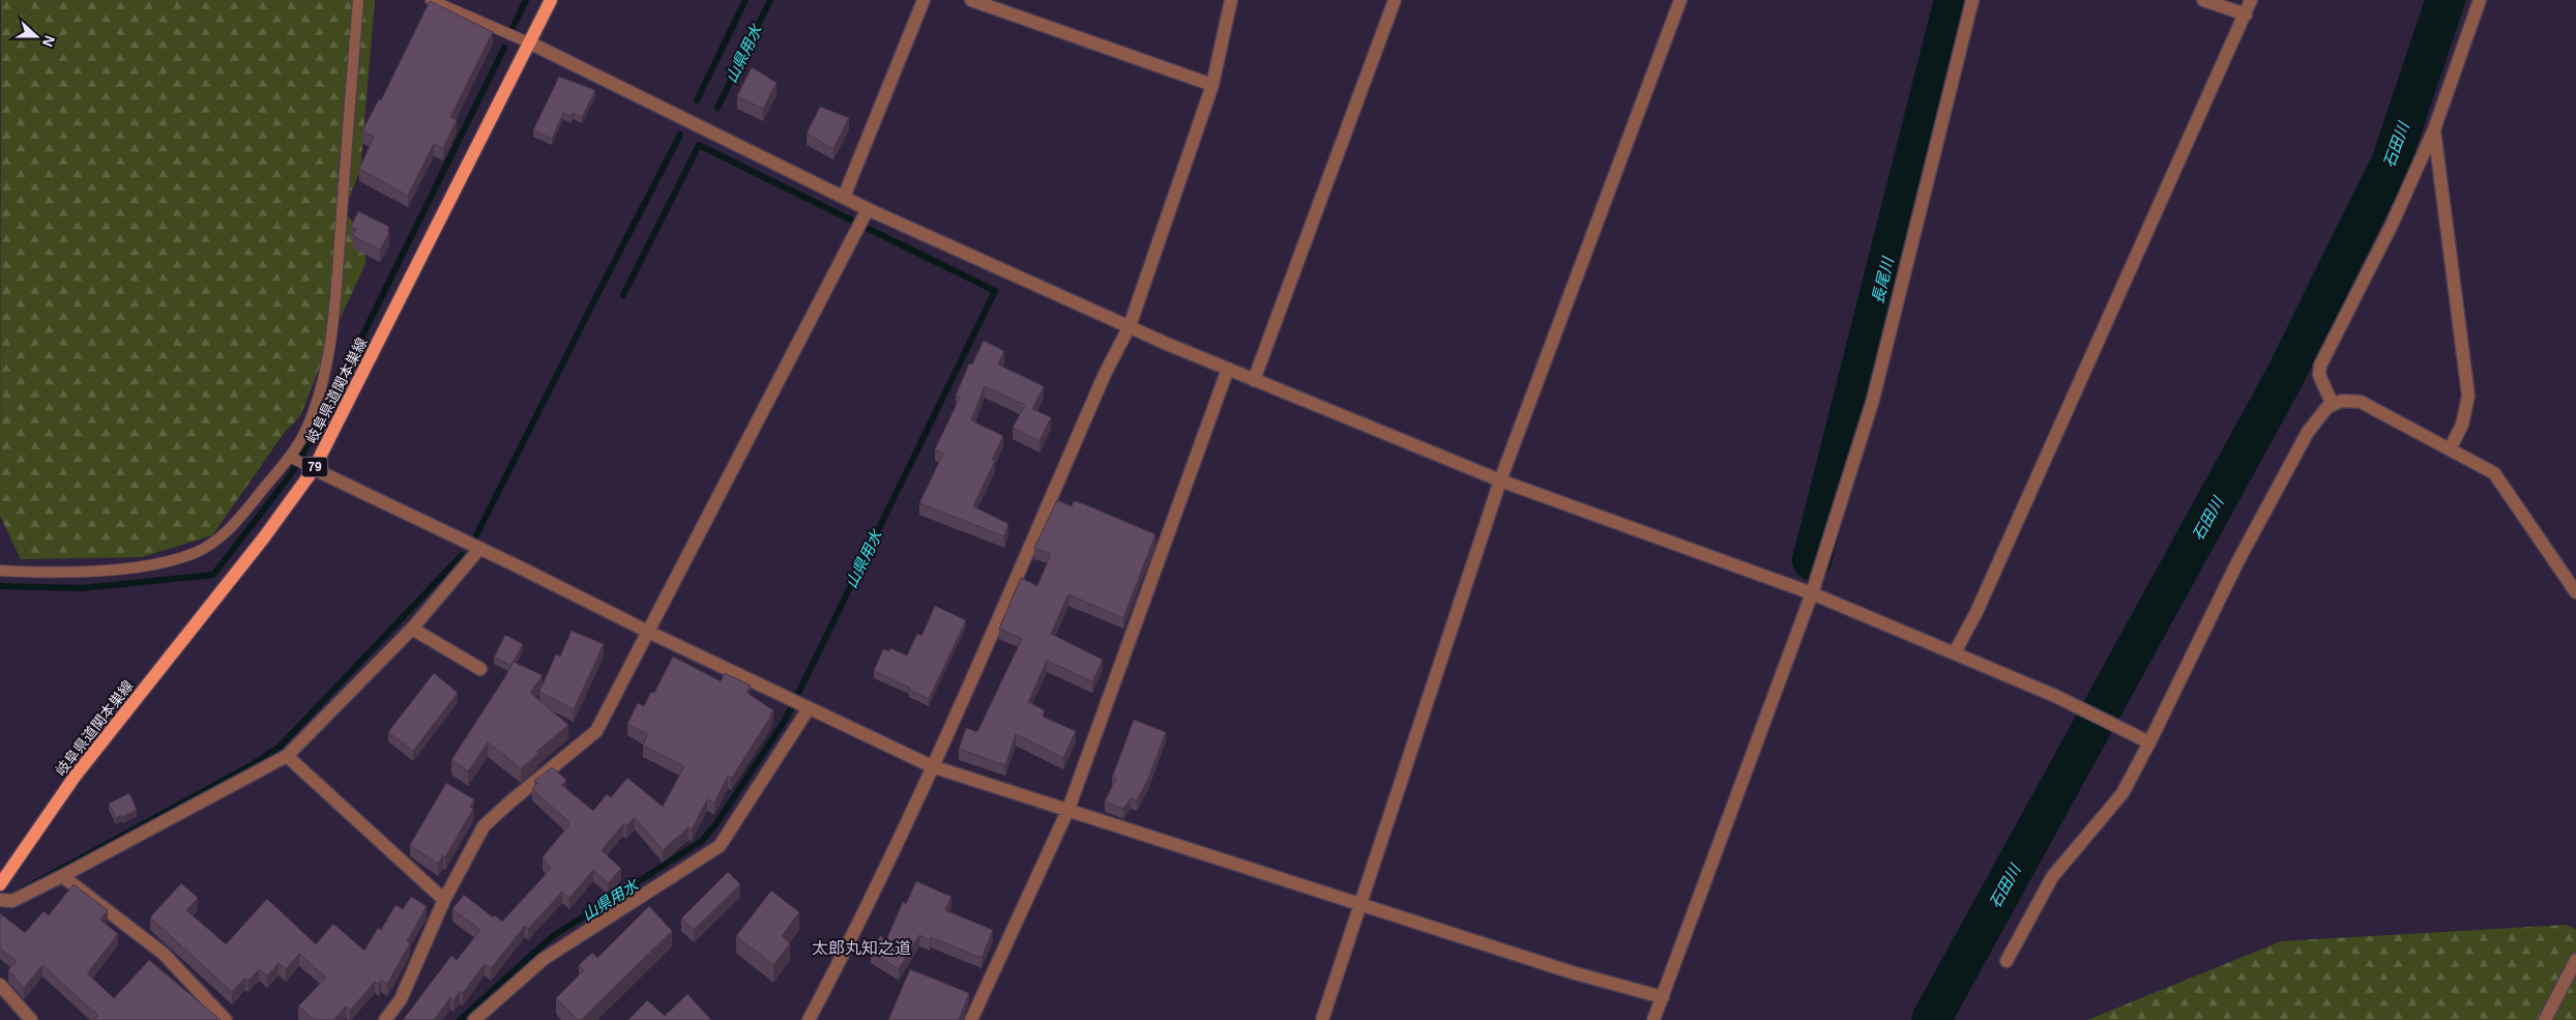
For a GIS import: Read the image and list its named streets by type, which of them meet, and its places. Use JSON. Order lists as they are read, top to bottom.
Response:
{
  "streets": {
    "main road": ["岐阜県道関本巣線", "79"]
  },
  "districts": ["太郎丸知之道"],
  "water": ["山県用水", "石田川", "長尾川"],
  "north": "right"
}
